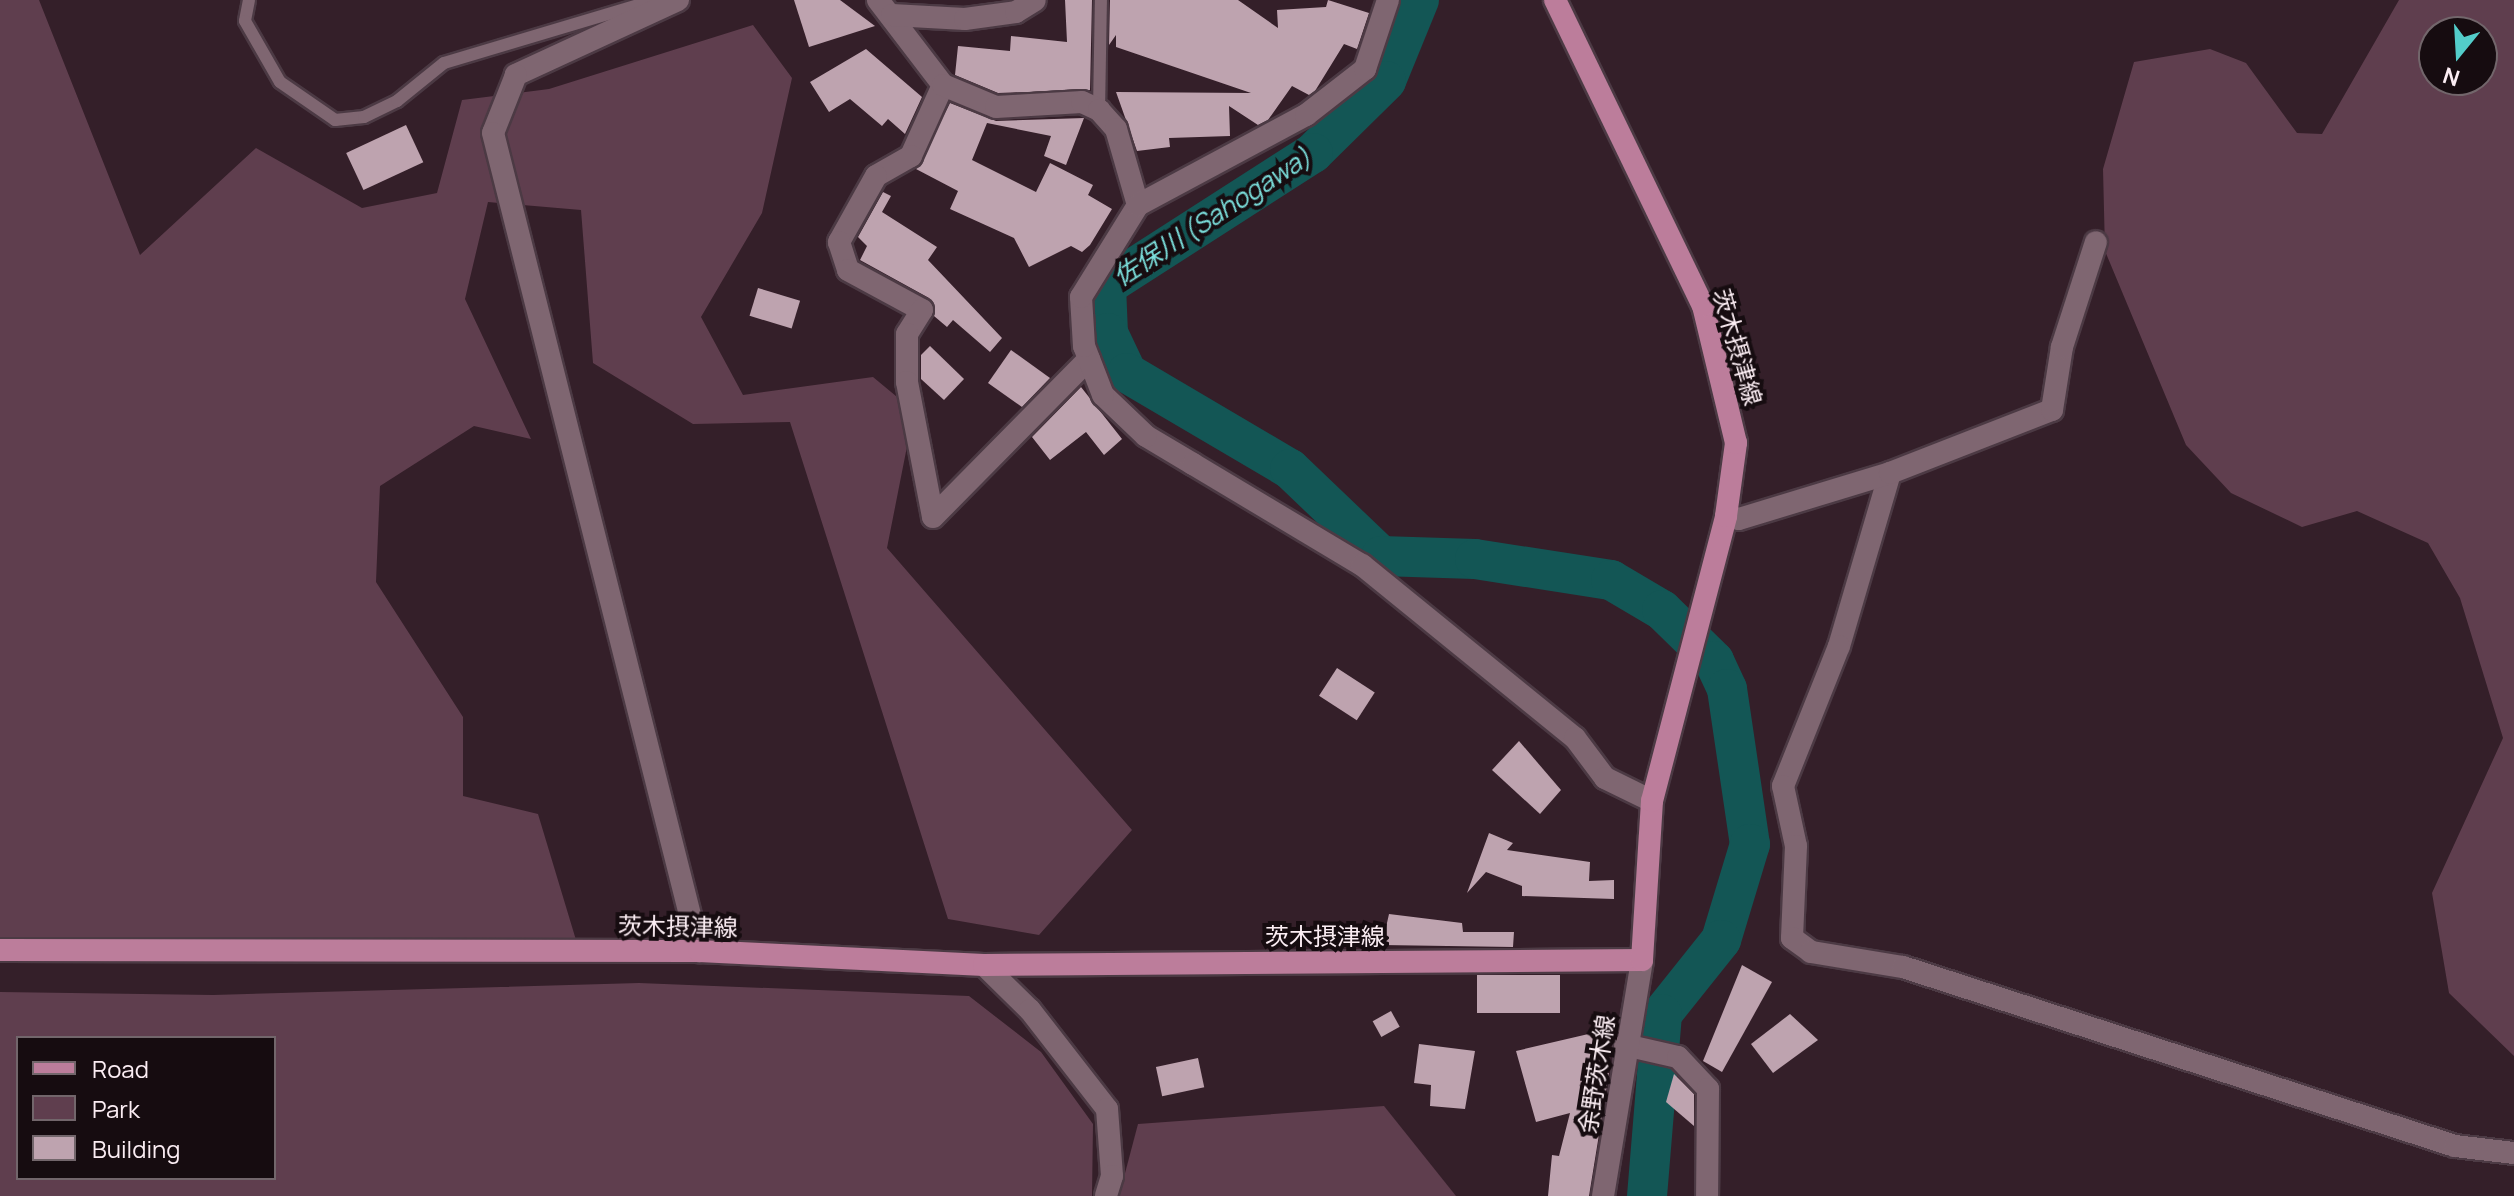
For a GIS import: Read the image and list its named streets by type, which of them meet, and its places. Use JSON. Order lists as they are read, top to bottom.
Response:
{
  "streets": {
    "main road": ["茨木摂津線"],
    "street": ["余野茨木線"]
  },
  "crossings": [
    ["茨木摂津線", "余野茨木線"]
  ],
  "water": ["佐保川 (Sahogawa)"],
  "legend": ["Road", "Park", "Building"],
  "north": "bottom"
}
